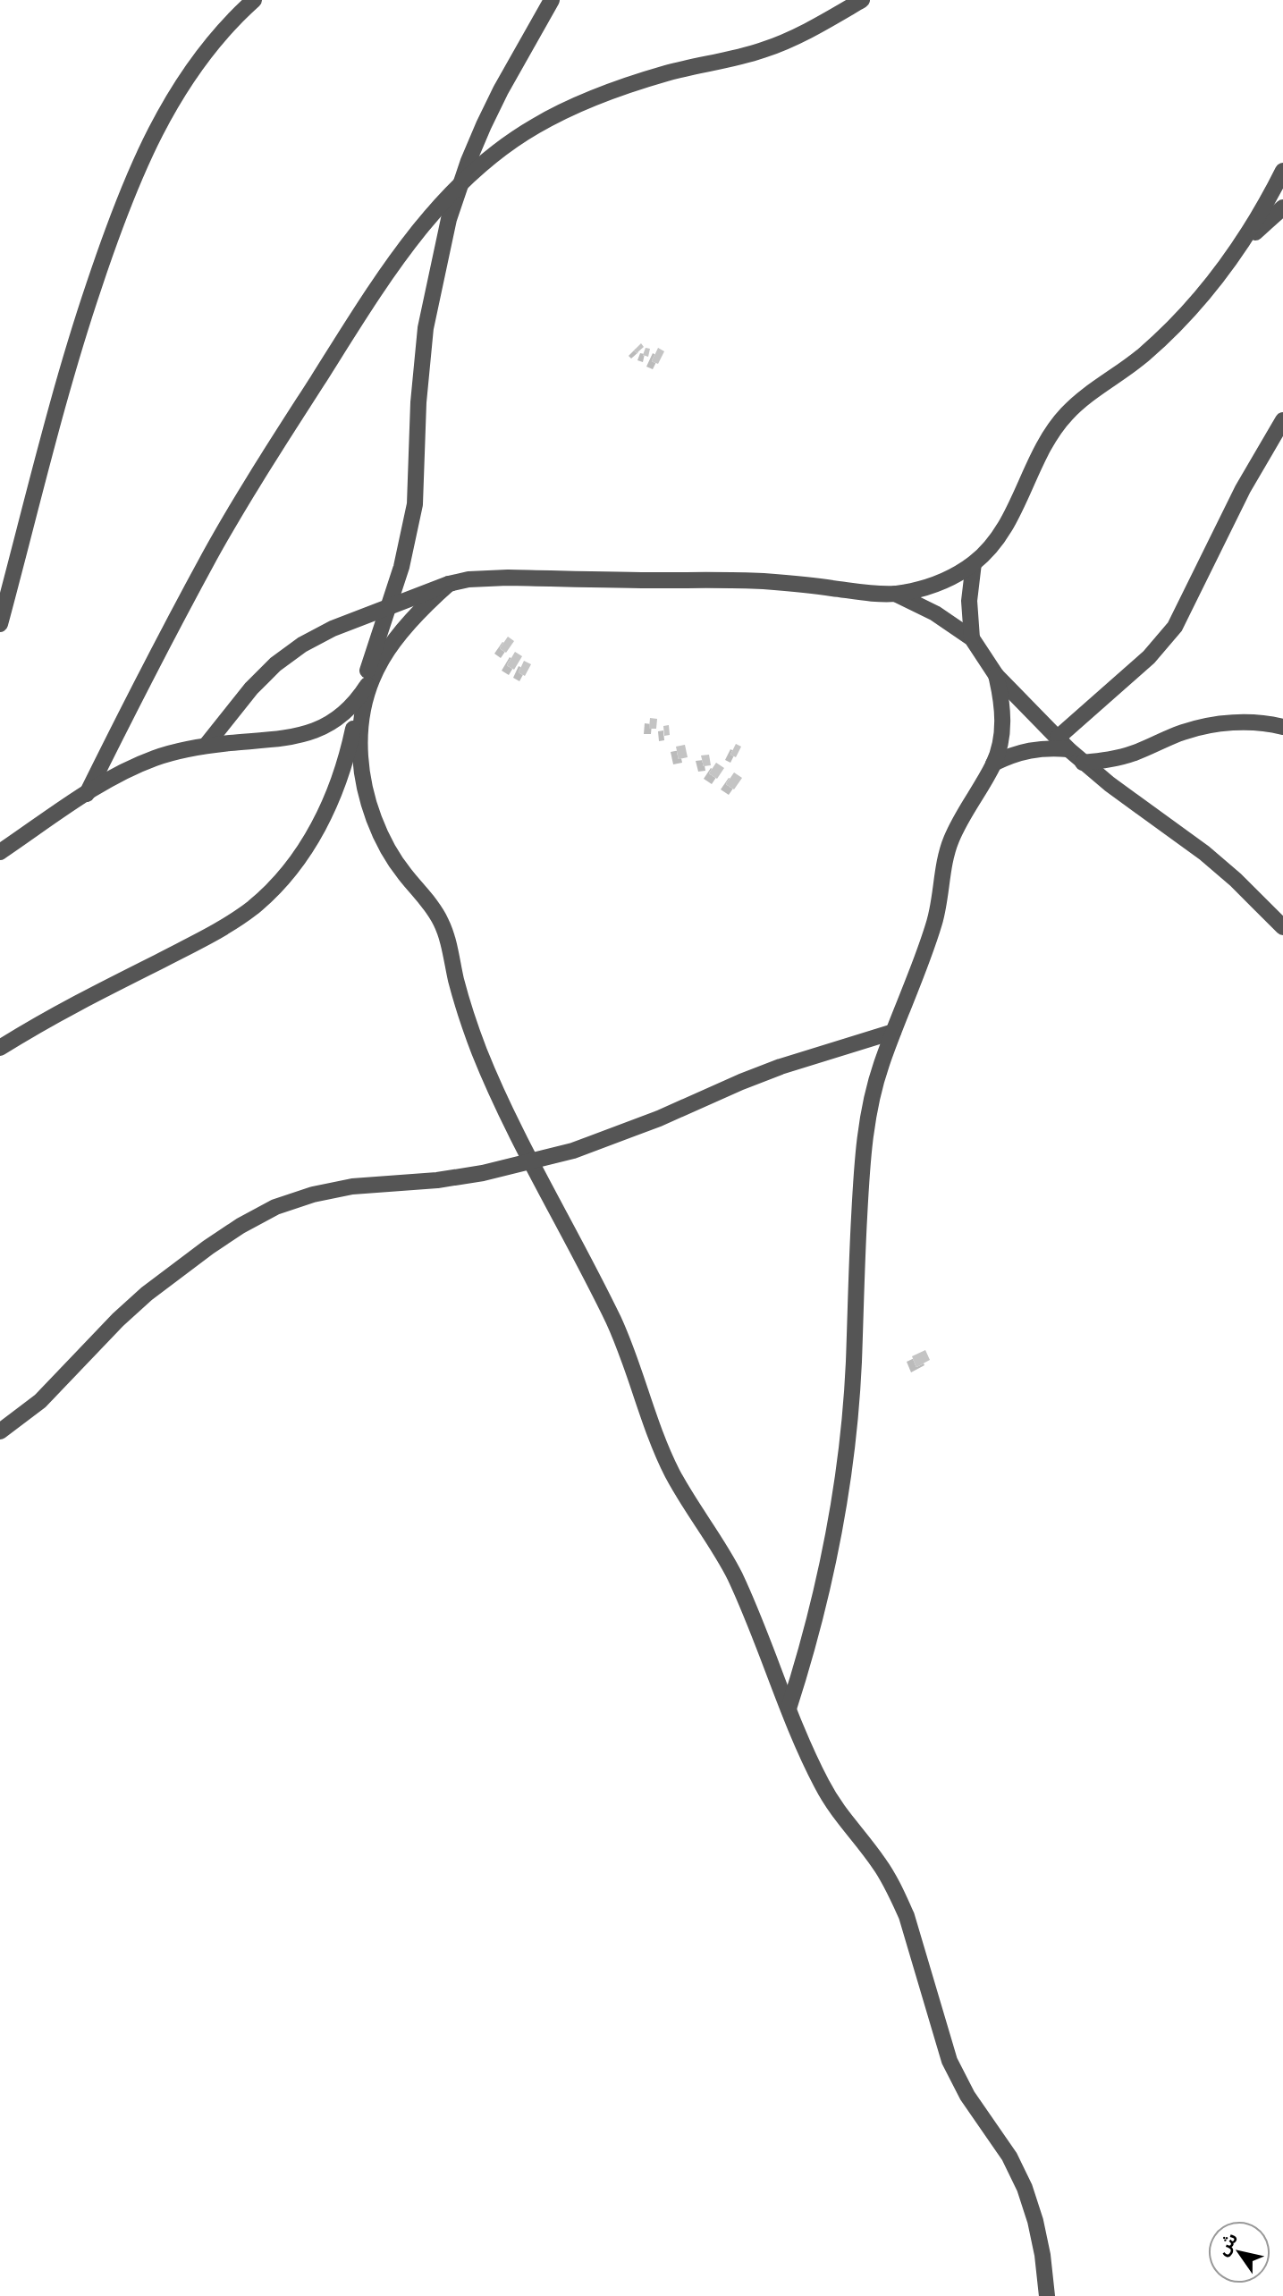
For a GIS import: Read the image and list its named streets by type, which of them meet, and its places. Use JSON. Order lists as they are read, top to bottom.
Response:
{
  "north": "top left"
}
